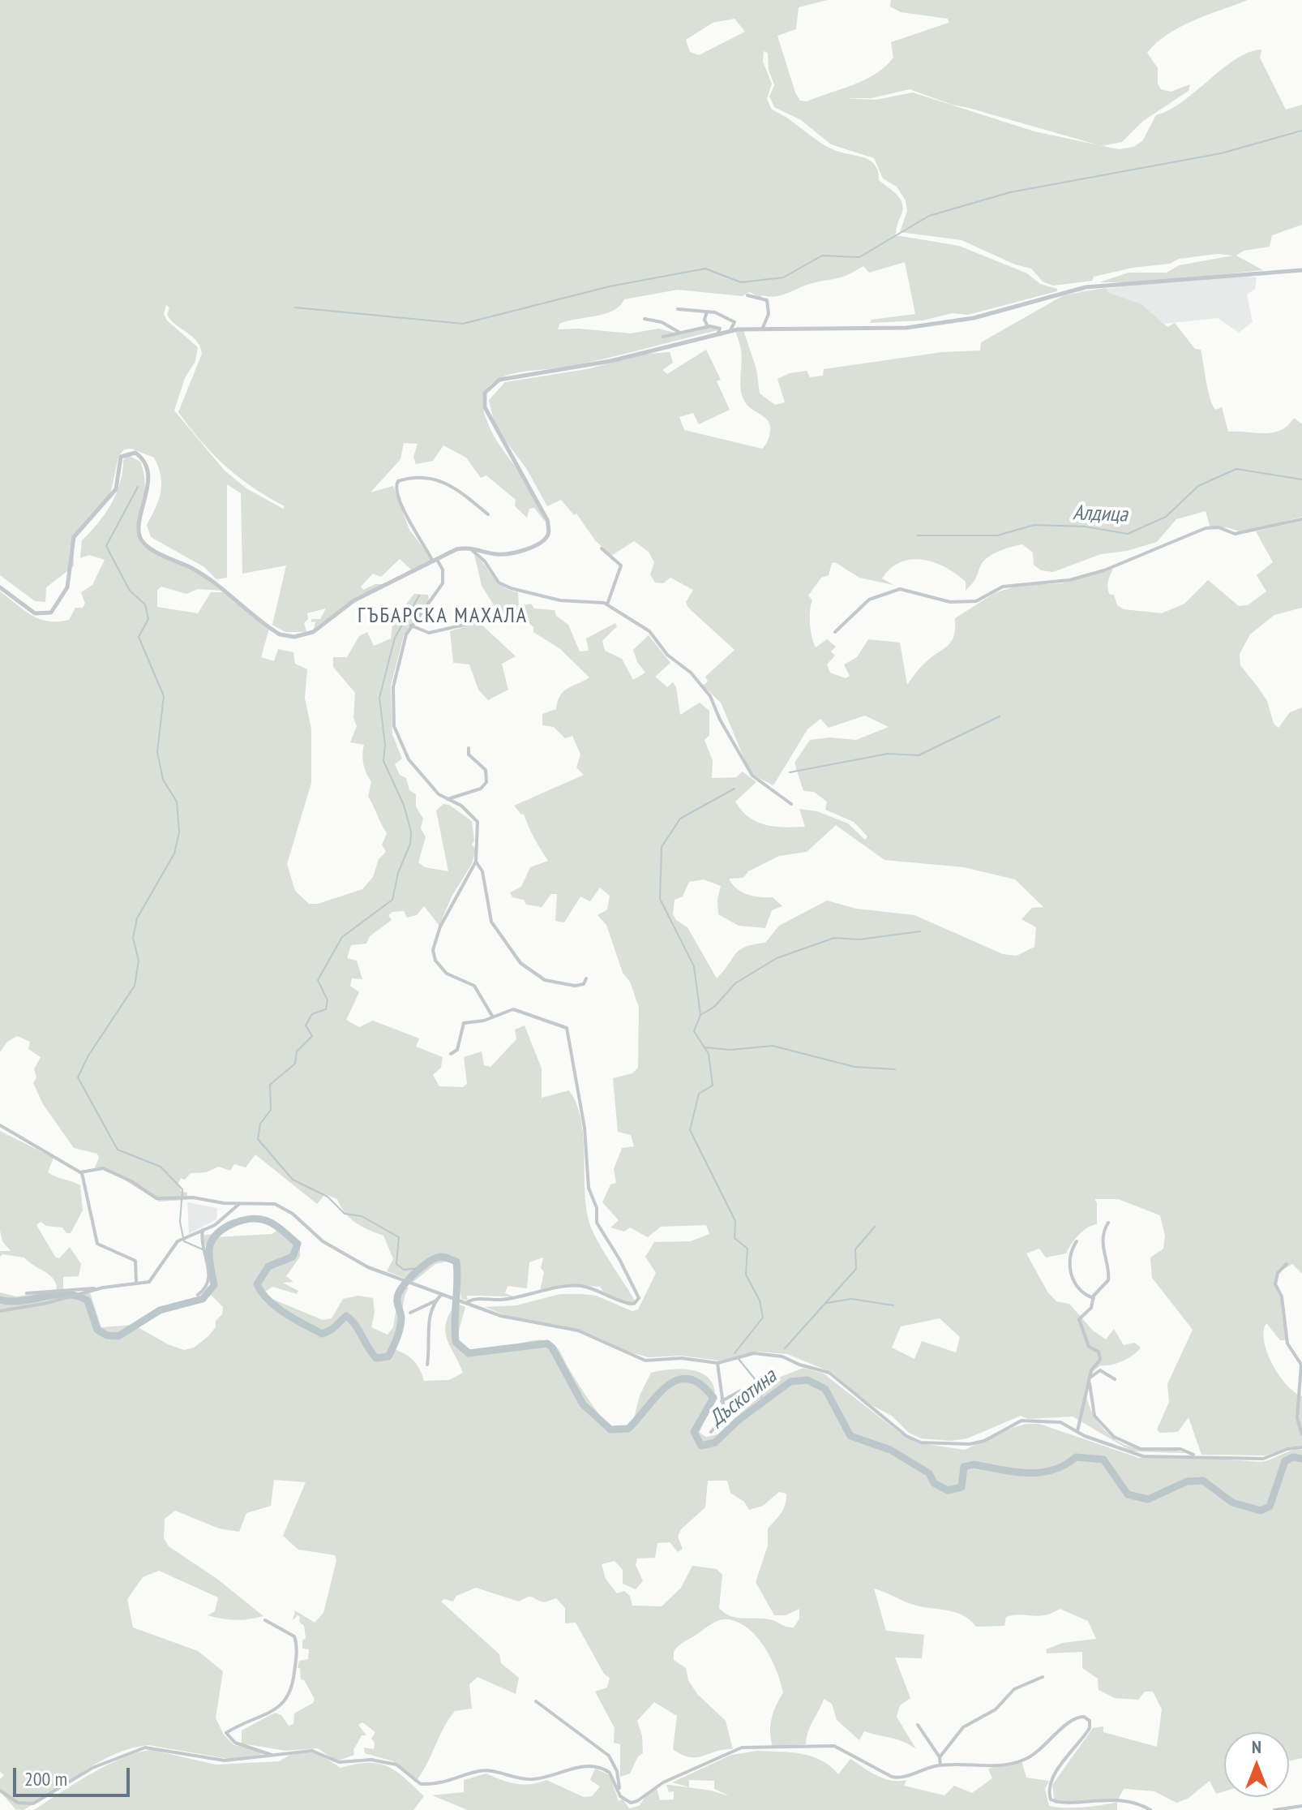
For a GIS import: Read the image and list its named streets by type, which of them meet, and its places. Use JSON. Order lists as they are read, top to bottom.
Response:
{
  "districts": ["ГЪБАРСКА МАХАЛА"],
  "water": ["Алдица", "Дъскотина"],
  "scale_bar": "200 m",
  "north": "top"
}
